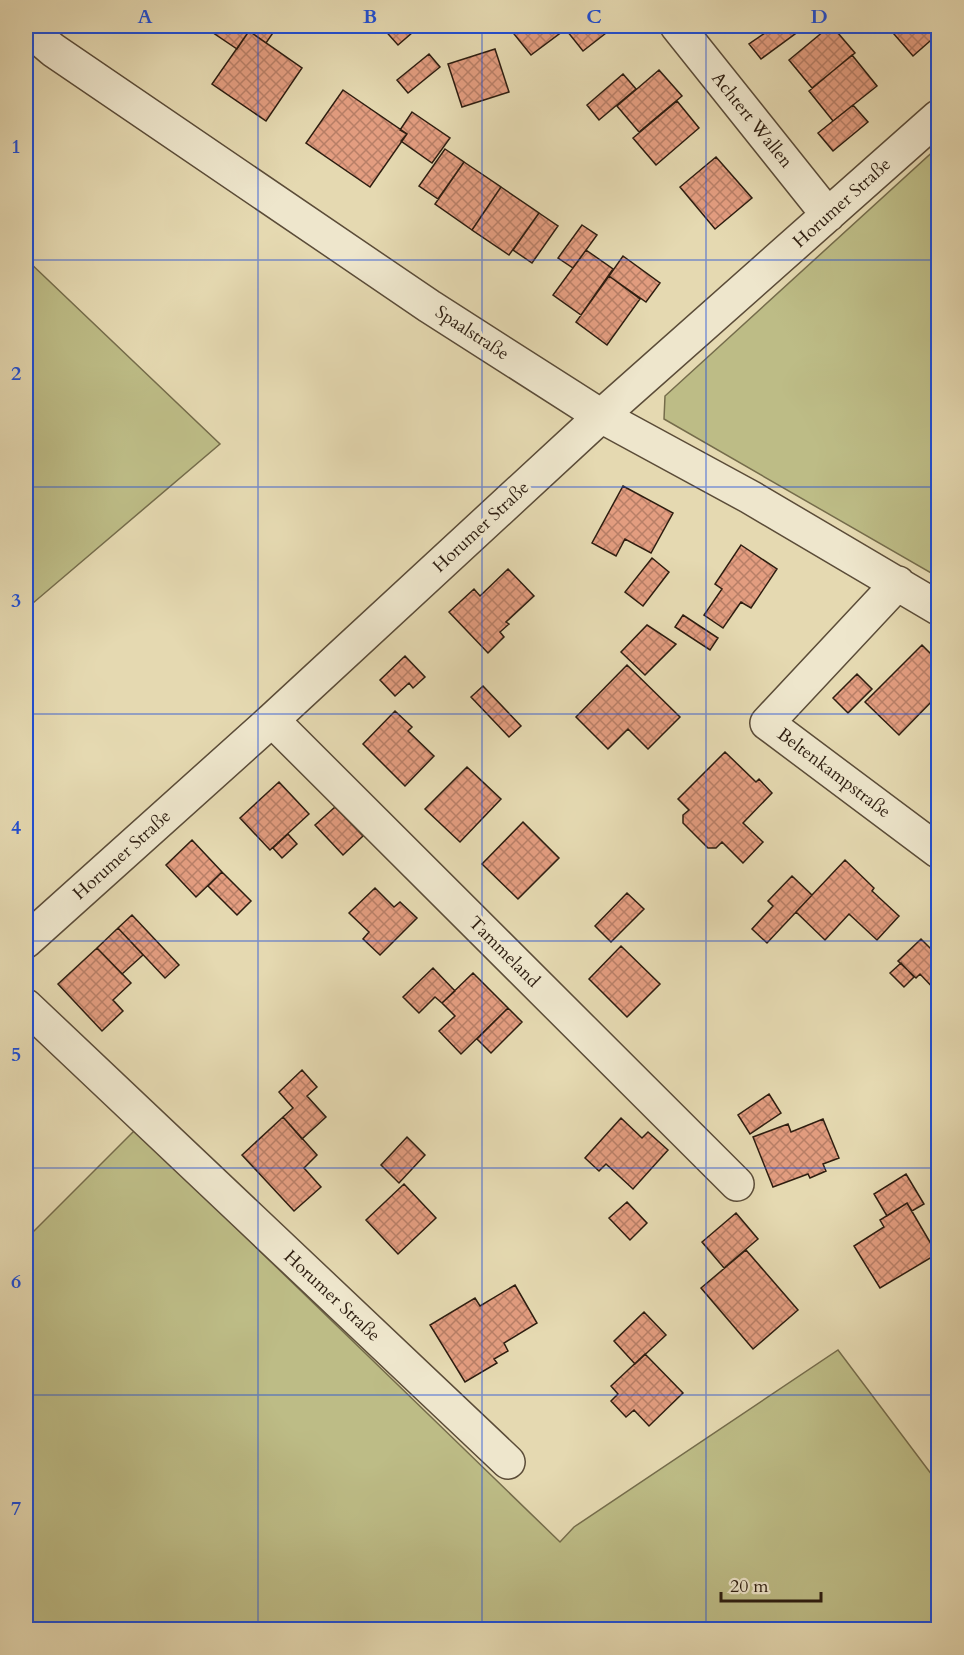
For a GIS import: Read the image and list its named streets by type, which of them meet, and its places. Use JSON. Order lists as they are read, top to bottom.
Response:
{
  "streets": {
    "street": [
      "Achtert Wallen",
      "Horumer Straße",
      "Spaalstraße",
      "Beltenkampstraße",
      "Tammeland"
    ]
  },
  "crossings": [
    ["Achtert Wallen", "Horumer Straße"],
    ["Horumer Straße", "Spaalstraße"],
    ["Horumer Straße", "Tammeland"],
    ["Spaalstraße", "Beltenkampstraße"]
  ],
  "scale_bar": "20 m",
  "grid": {
    "columns": [
      "A",
      "B",
      "C",
      "D"
    ],
    "rows": [
      "1",
      "2",
      "3",
      "4",
      "5",
      "6",
      "7"
    ]
  }
}
